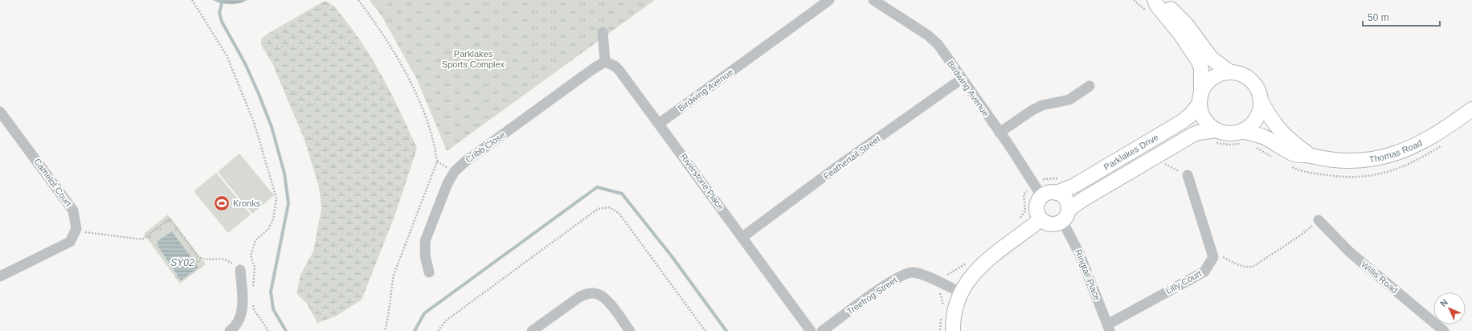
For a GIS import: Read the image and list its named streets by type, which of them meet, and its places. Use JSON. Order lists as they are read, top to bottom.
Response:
{
  "streets": {
    "main road": ["Thomas Road", "Parklakes Drive"],
    "street": [
      "Birdwing Avenue",
      "Cribb Close",
      "Feathertail Street",
      "Riverstone Place",
      "Camelot Court",
      "Ringtail Place",
      "Willis Road",
      "Lilly Court",
      "Treefrog Street"
    ]
  },
  "crossings": [
    ["Birdwing Avenue", "Parklakes Drive"],
    ["Birdwing Avenue", "Feathertail Street"],
    ["Birdwing Avenue", "Riverstone Place"],
    ["Birdwing Avenue", "Ringtail Place"],
    ["Cribb Close", "Riverstone Place"],
    ["Thomas Road", "Parklakes Drive"],
    ["Parklakes Drive", "Ringtail Place"],
    ["Feathertail Street", "Riverstone Place"],
    ["Ringtail Place", "Lilly Court"]
  ],
  "water": ["SY02"],
  "parks": ["Parklakes Sports Complex"],
  "places": {
    "sports": ["Kronks"]
  },
  "scale_bar": "50 m",
  "north": "top left"
}
